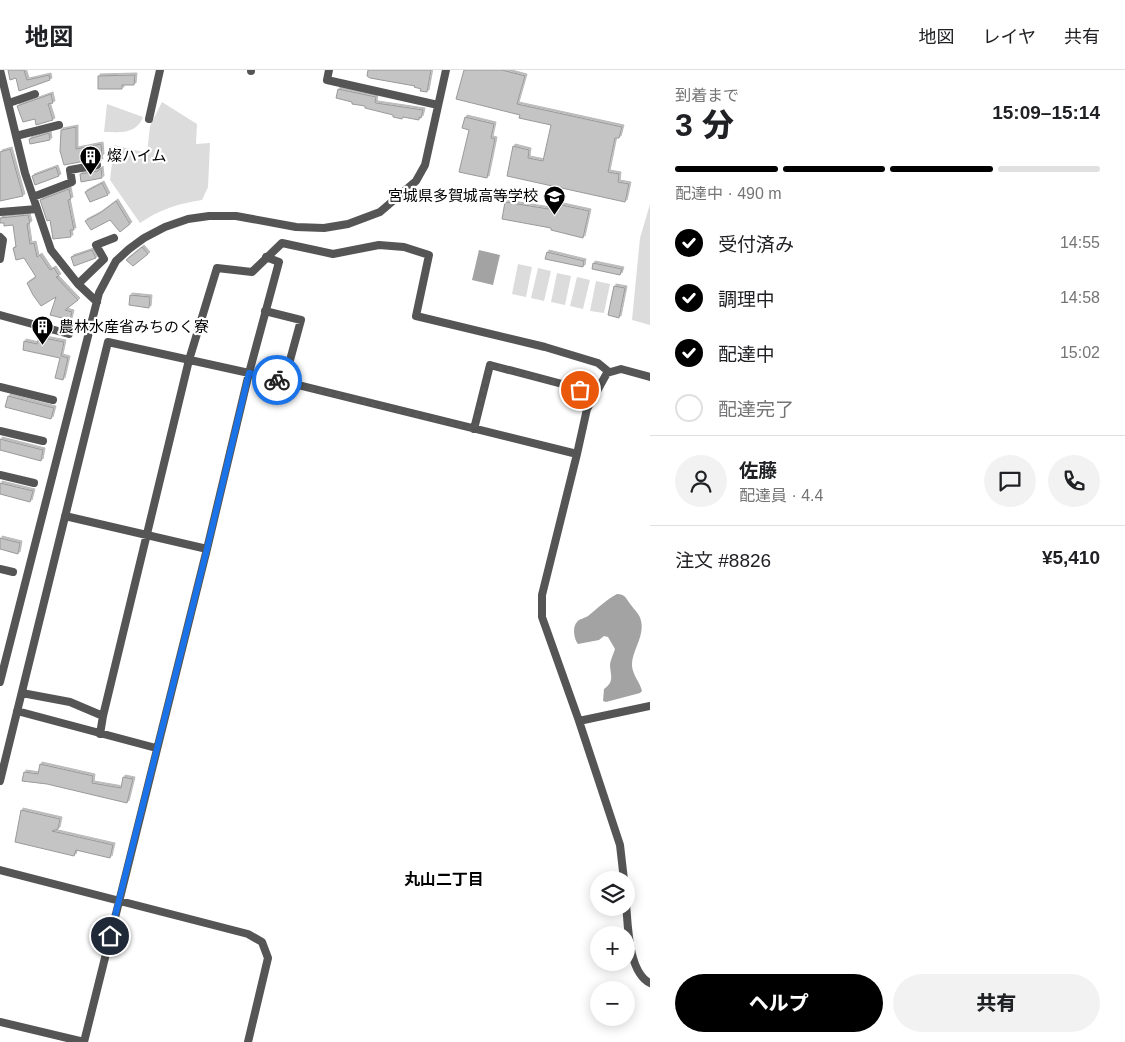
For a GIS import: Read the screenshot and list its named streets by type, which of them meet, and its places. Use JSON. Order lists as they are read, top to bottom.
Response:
{
  "districts": ["丸山二丁目"],
  "places": {
    "building": ["燦ハイム", "農林水産省みちのく寮"],
    "school or university": ["宮城県多賀城高等学校"]
  },
  "page": {
    "header": "地図",
    "nav": ["地図", "レイヤ", "共有"],
    "heading": ["3 分", "到着まで", "15:09–15:14"],
    "panel": [
      "佐藤",
      "配達員 · 4.4",
      "注文 #8826",
      "¥5,410"
    ],
    "bar": "配達中 · 490 m",
    "list": [
      ["受付済み", "14:55"],
      ["調理中", "14:58"],
      ["配達中", "15:02"],
      "配達完了"
    ],
    "map_buttons": ["+", "−"],
    "buttons": ["ヘルプ", "共有"]
  }
}
